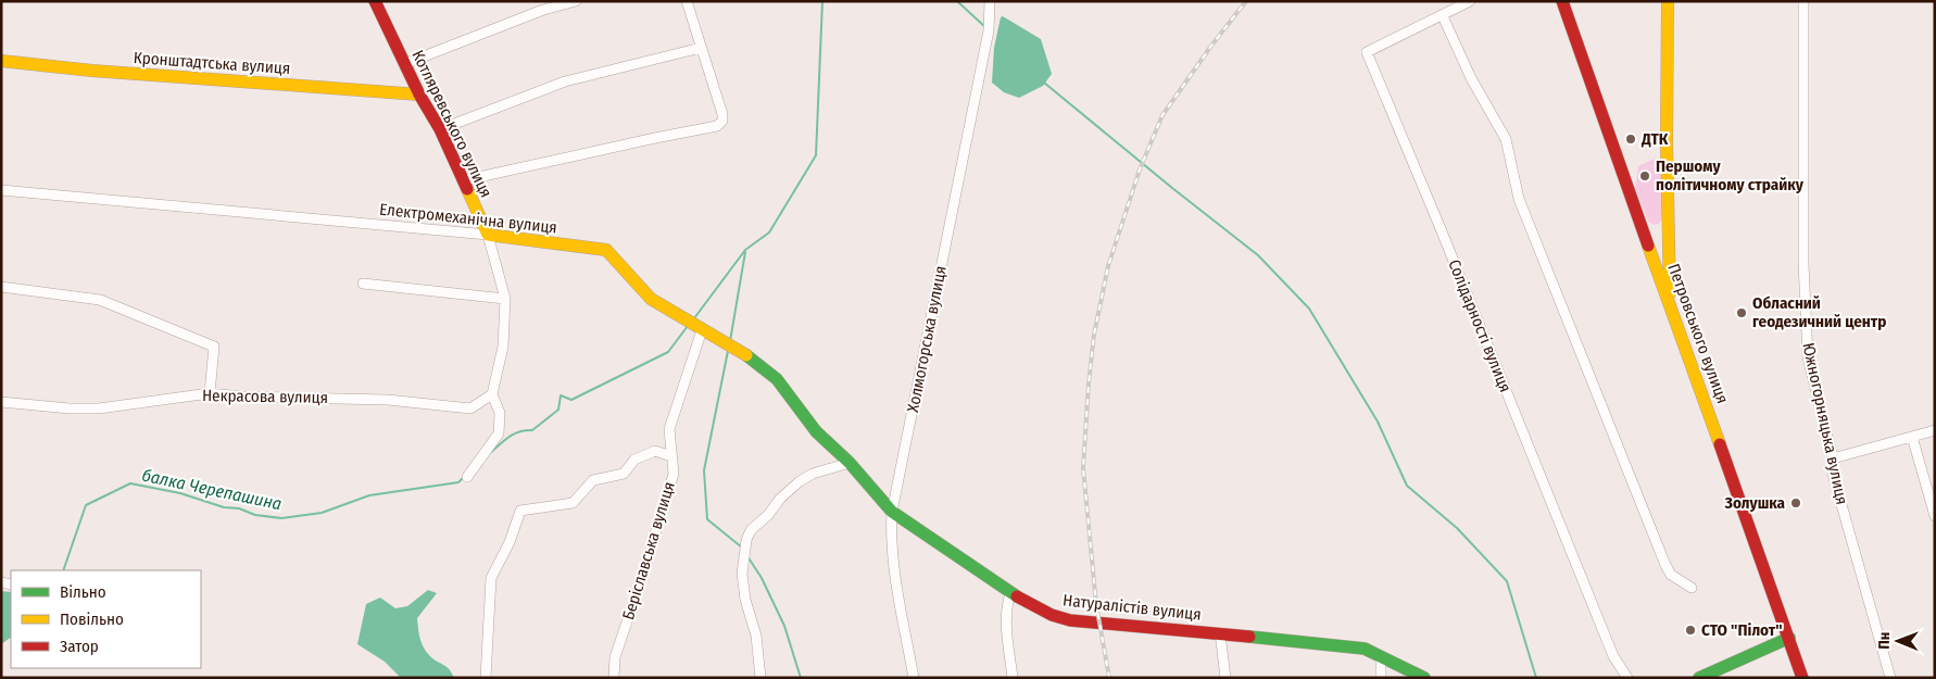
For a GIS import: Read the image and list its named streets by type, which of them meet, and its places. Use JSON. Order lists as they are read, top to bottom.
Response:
{
  "streets": {
    "street": [
      "Кронштадтська вулиця",
      "Котляревського вулиця",
      "Електромеханічна вулиця",
      "Солідарності вулиця",
      "Петровського вулиця",
      "Холмогорська вулиця",
      "Некрасова вулиця",
      "Южногорняцька вулиця",
      "Беріславська вулиця",
      "Натуралістів вулиця"
    ]
  },
  "crossings": [
    ["Кронштадтська вулиця", "Котляревського вулиця"],
    ["Котляревського вулиця", "Електромеханічна вулиця"],
    ["Котляревського вулиця", "Некрасова вулиця"],
    ["Електромеханічна вулиця", "Беріславська вулиця"],
    ["Електромеханічна вулиця", "Натуралістів вулиця"],
    ["Холмогорська вулиця", "Натуралістів вулиця"]
  ],
  "water": ["балка Черепашина"],
  "places": [
    "ДТК",
    "Першому політичному страйку",
    "Обласний геодезичний центр",
    "Золушка",
    "СТО \"Пілот\""
  ],
  "legend": ["Вільно", "Повільно", "Затор"],
  "north": "left"
}
